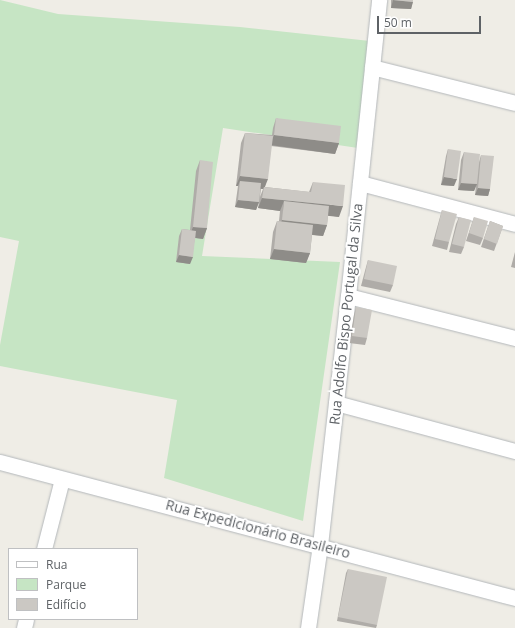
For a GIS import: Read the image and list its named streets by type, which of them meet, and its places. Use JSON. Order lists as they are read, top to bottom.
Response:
{
  "streets": {
    "street": ["Rua Adolfo Bispo Portugal da Silva", "Rua Expedicionário Brasileiro"]
  },
  "crossings": [
    ["Rua Adolfo Bispo Portugal da Silva", "Rua Expedicionário Brasileiro"]
  ],
  "legend": ["Rua", "Parque", "Edifício"],
  "scale_bar": "50 m"
}
